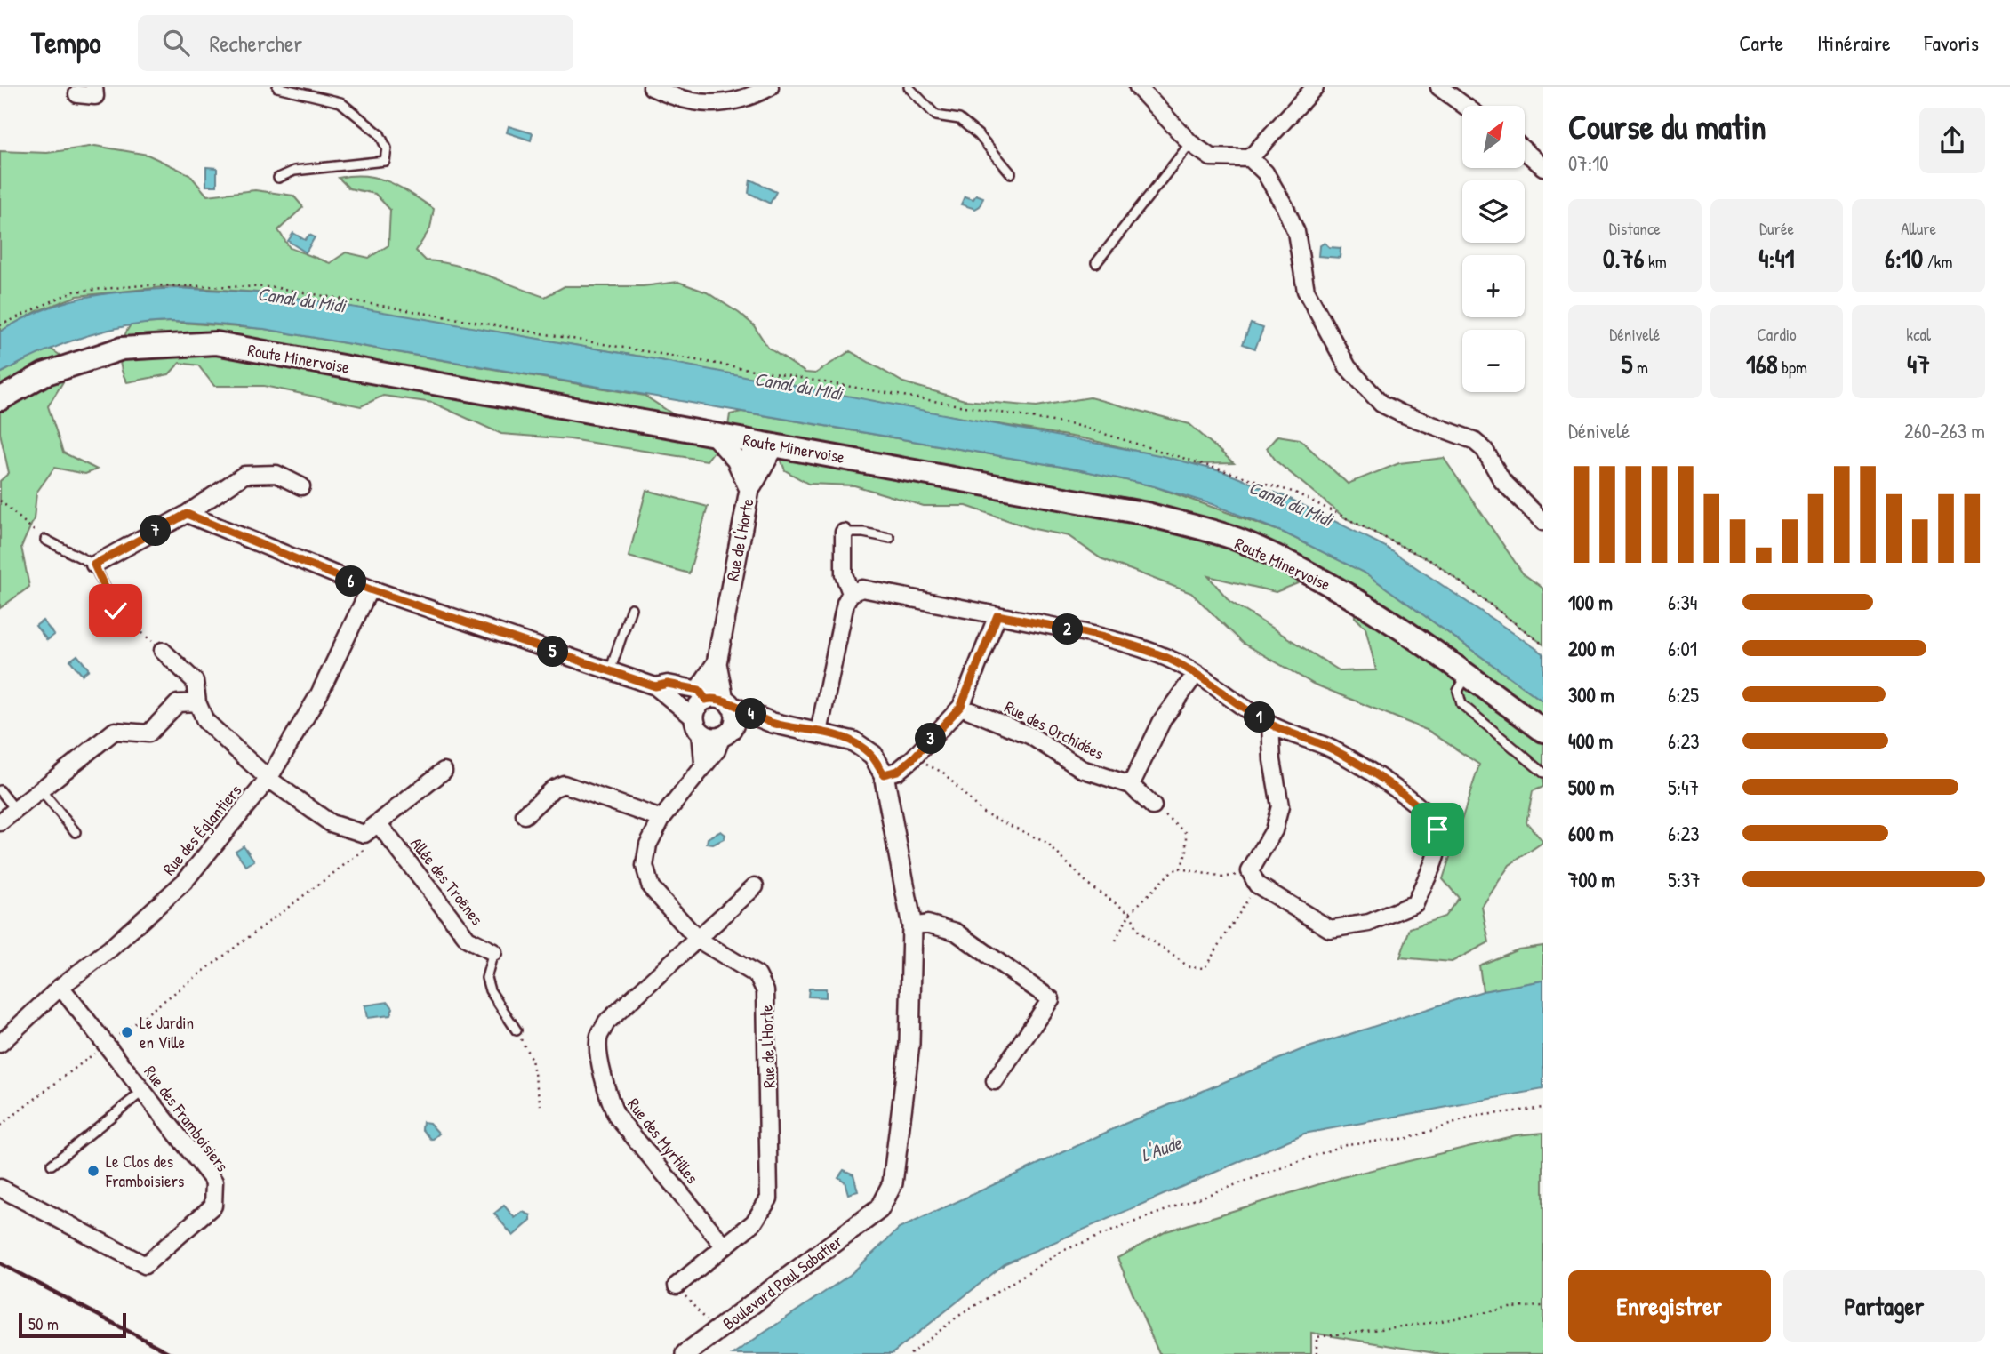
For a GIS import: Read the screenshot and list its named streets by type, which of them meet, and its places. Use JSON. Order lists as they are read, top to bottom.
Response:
{
  "streets": {
    "main road": ["Route Minervoise"],
    "street": [
      "Rue de l'Horte",
      "Rue des Orchidées",
      "Rue des Églantiers",
      "Allée des Troënes",
      "Rue des Framboisiers",
      "Rue des Myrtilles",
      "Boulevard Paul Sabatier"
    ]
  },
  "crossings": [
    ["Route Minervoise", "Rue de l'Horte"],
    ["Rue de l'Horte", "Rue des Myrtilles"],
    ["Rue des Églantiers", "Rue des Framboisiers"]
  ],
  "water": ["Canal du Midi", "L'Aude"],
  "places": ["Le Jardin en Ville", "Le Clos des Framboisiers"],
  "scale_bar": "50 m",
  "north": "top right",
  "page": {
    "header": "Tempo",
    "search": "Rechercher",
    "nav": ["Carte", "Itinéraire", "Favoris"],
    "heading": ["Course du matin", "07:10"],
    "map_buttons": ["+", "−"],
    "stats": [
      ["Distance", "0.76 km"],
      ["Durée", "4:41"],
      ["Allure", "6:10 /km"],
      ["Dénivelé", "5 m"],
      ["Cardio", "168 bpm"],
      ["kcal", "47"]
    ],
    "chart": ["Dénivelé", "260–263 m"],
    "pins": [
      "7",
      "6",
      "2",
      "5",
      "4",
      "1",
      "3"
    ],
    "list": [
      {
        "name": "100 m",
        "note": "6:34"
      },
      {
        "name": "200 m",
        "note": "6:01"
      },
      {
        "name": "300 m",
        "note": "6:25"
      },
      {
        "name": "400 m",
        "note": "6:23"
      },
      {
        "name": "500 m",
        "note": "5:47"
      },
      {
        "name": "600 m",
        "note": "6:23"
      },
      {
        "name": "700 m",
        "note": "5:37"
      }
    ],
    "buttons": ["Enregistrer", "Partager"],
    "scale": "50 m"
  }
}
